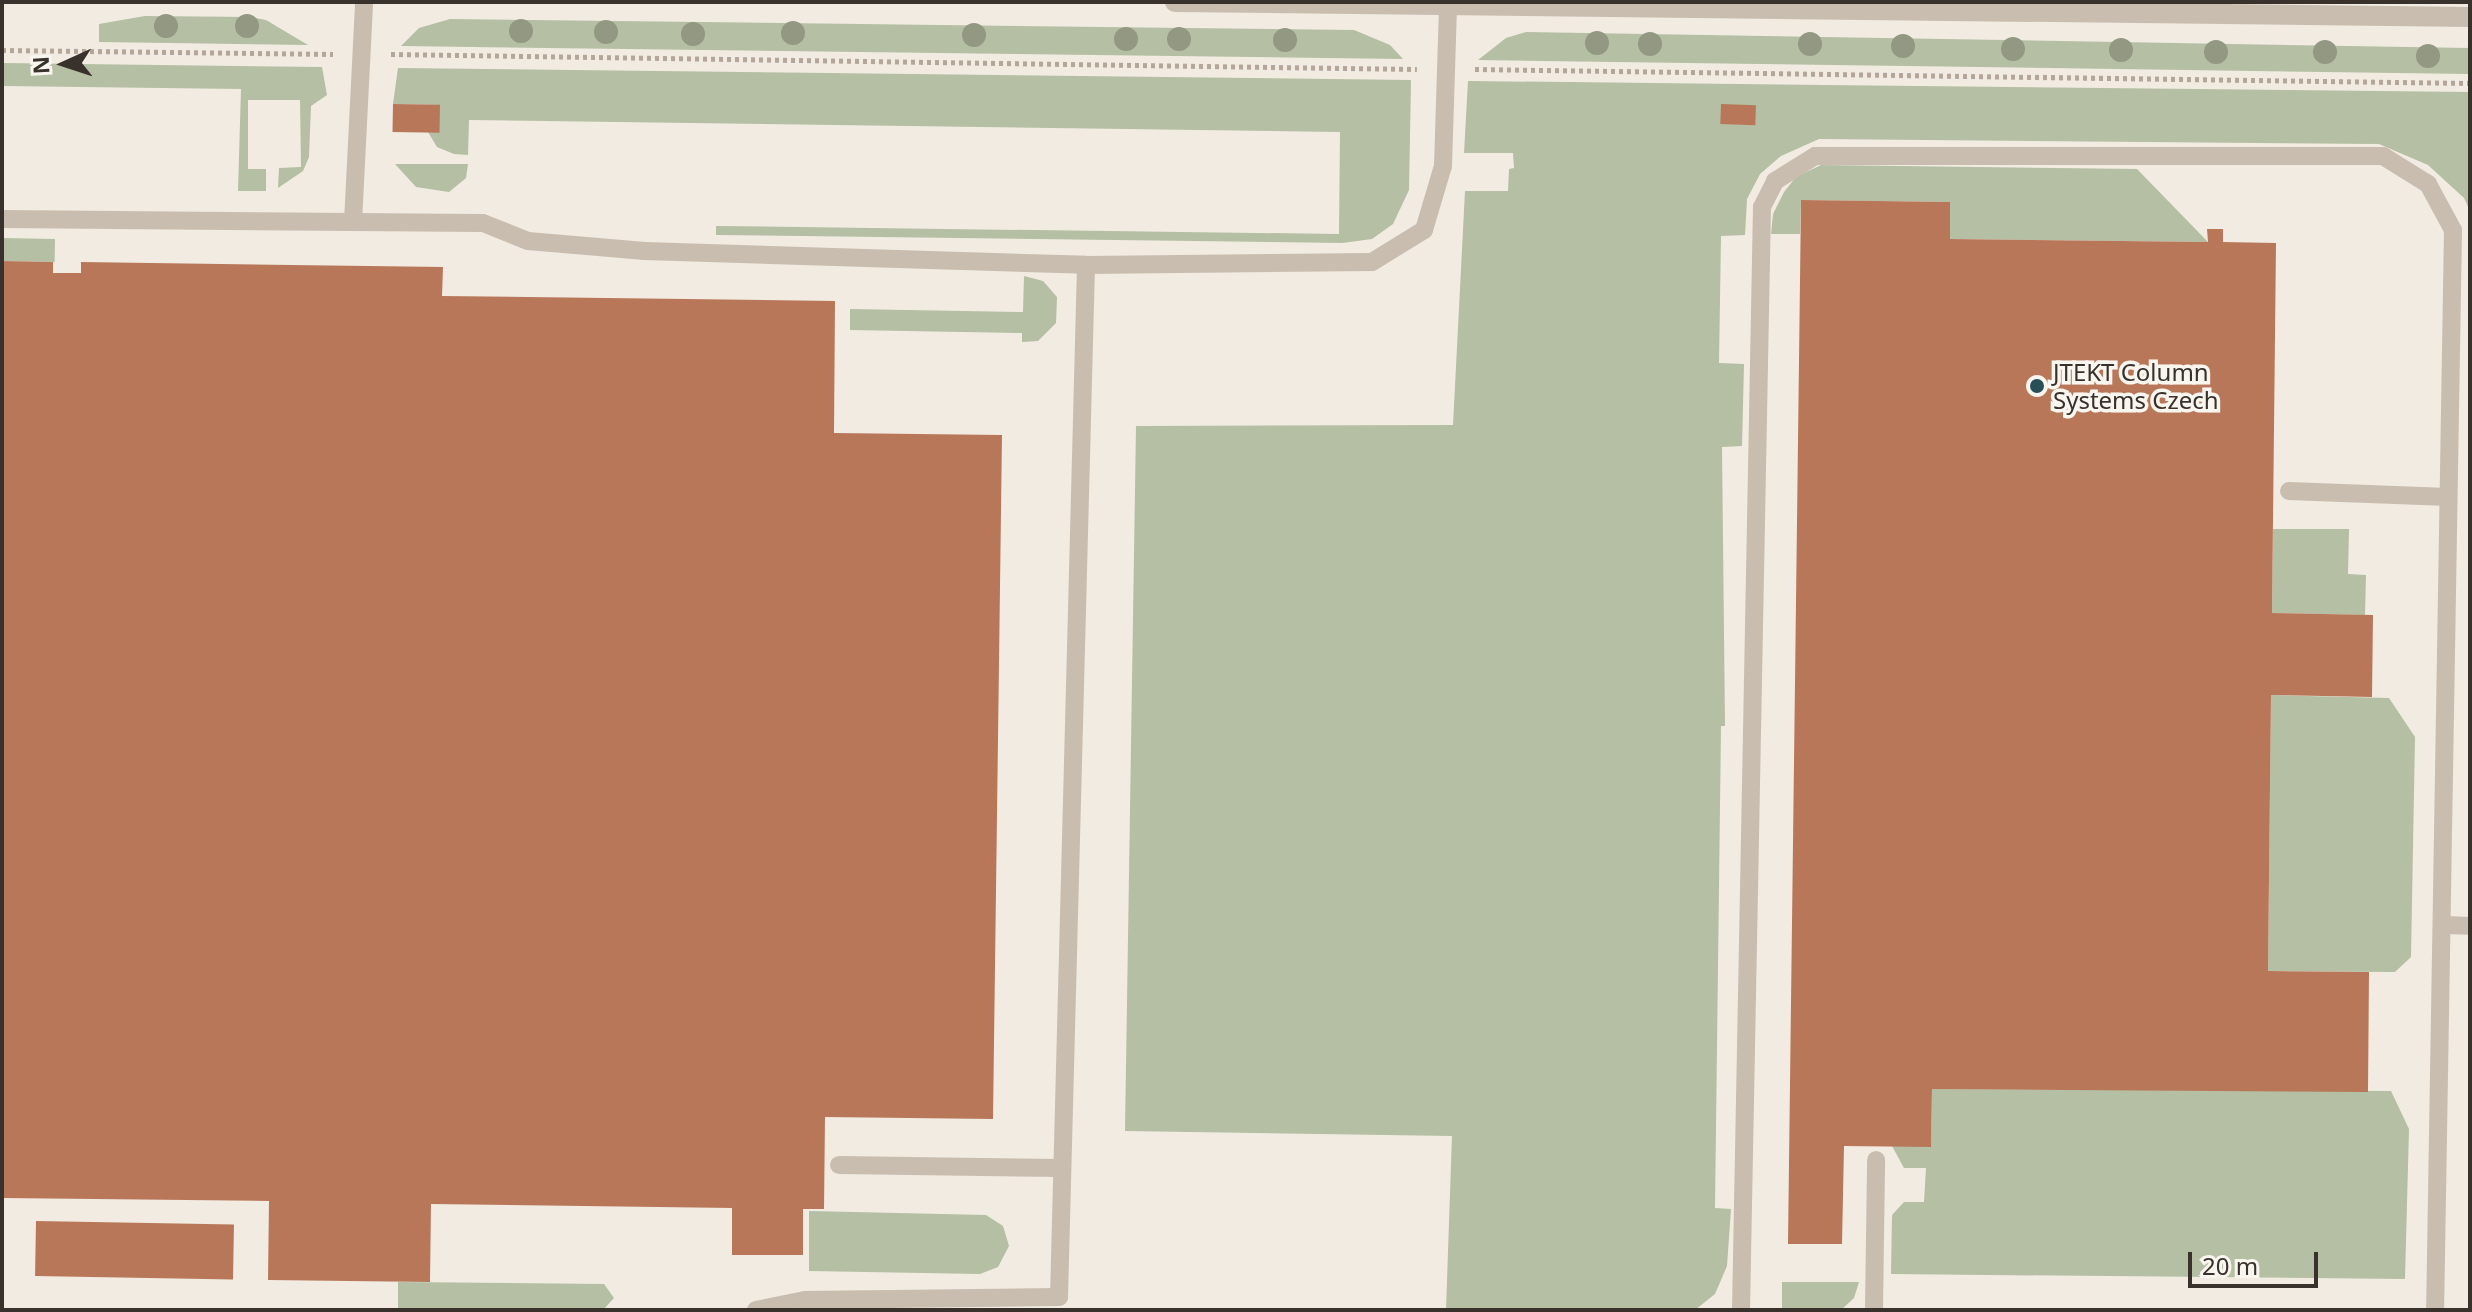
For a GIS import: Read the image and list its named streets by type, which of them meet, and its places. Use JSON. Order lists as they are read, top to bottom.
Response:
{
  "places": ["JTEKT Column Systems Czech"],
  "scale_bar": "20 m",
  "north": "left"
}
